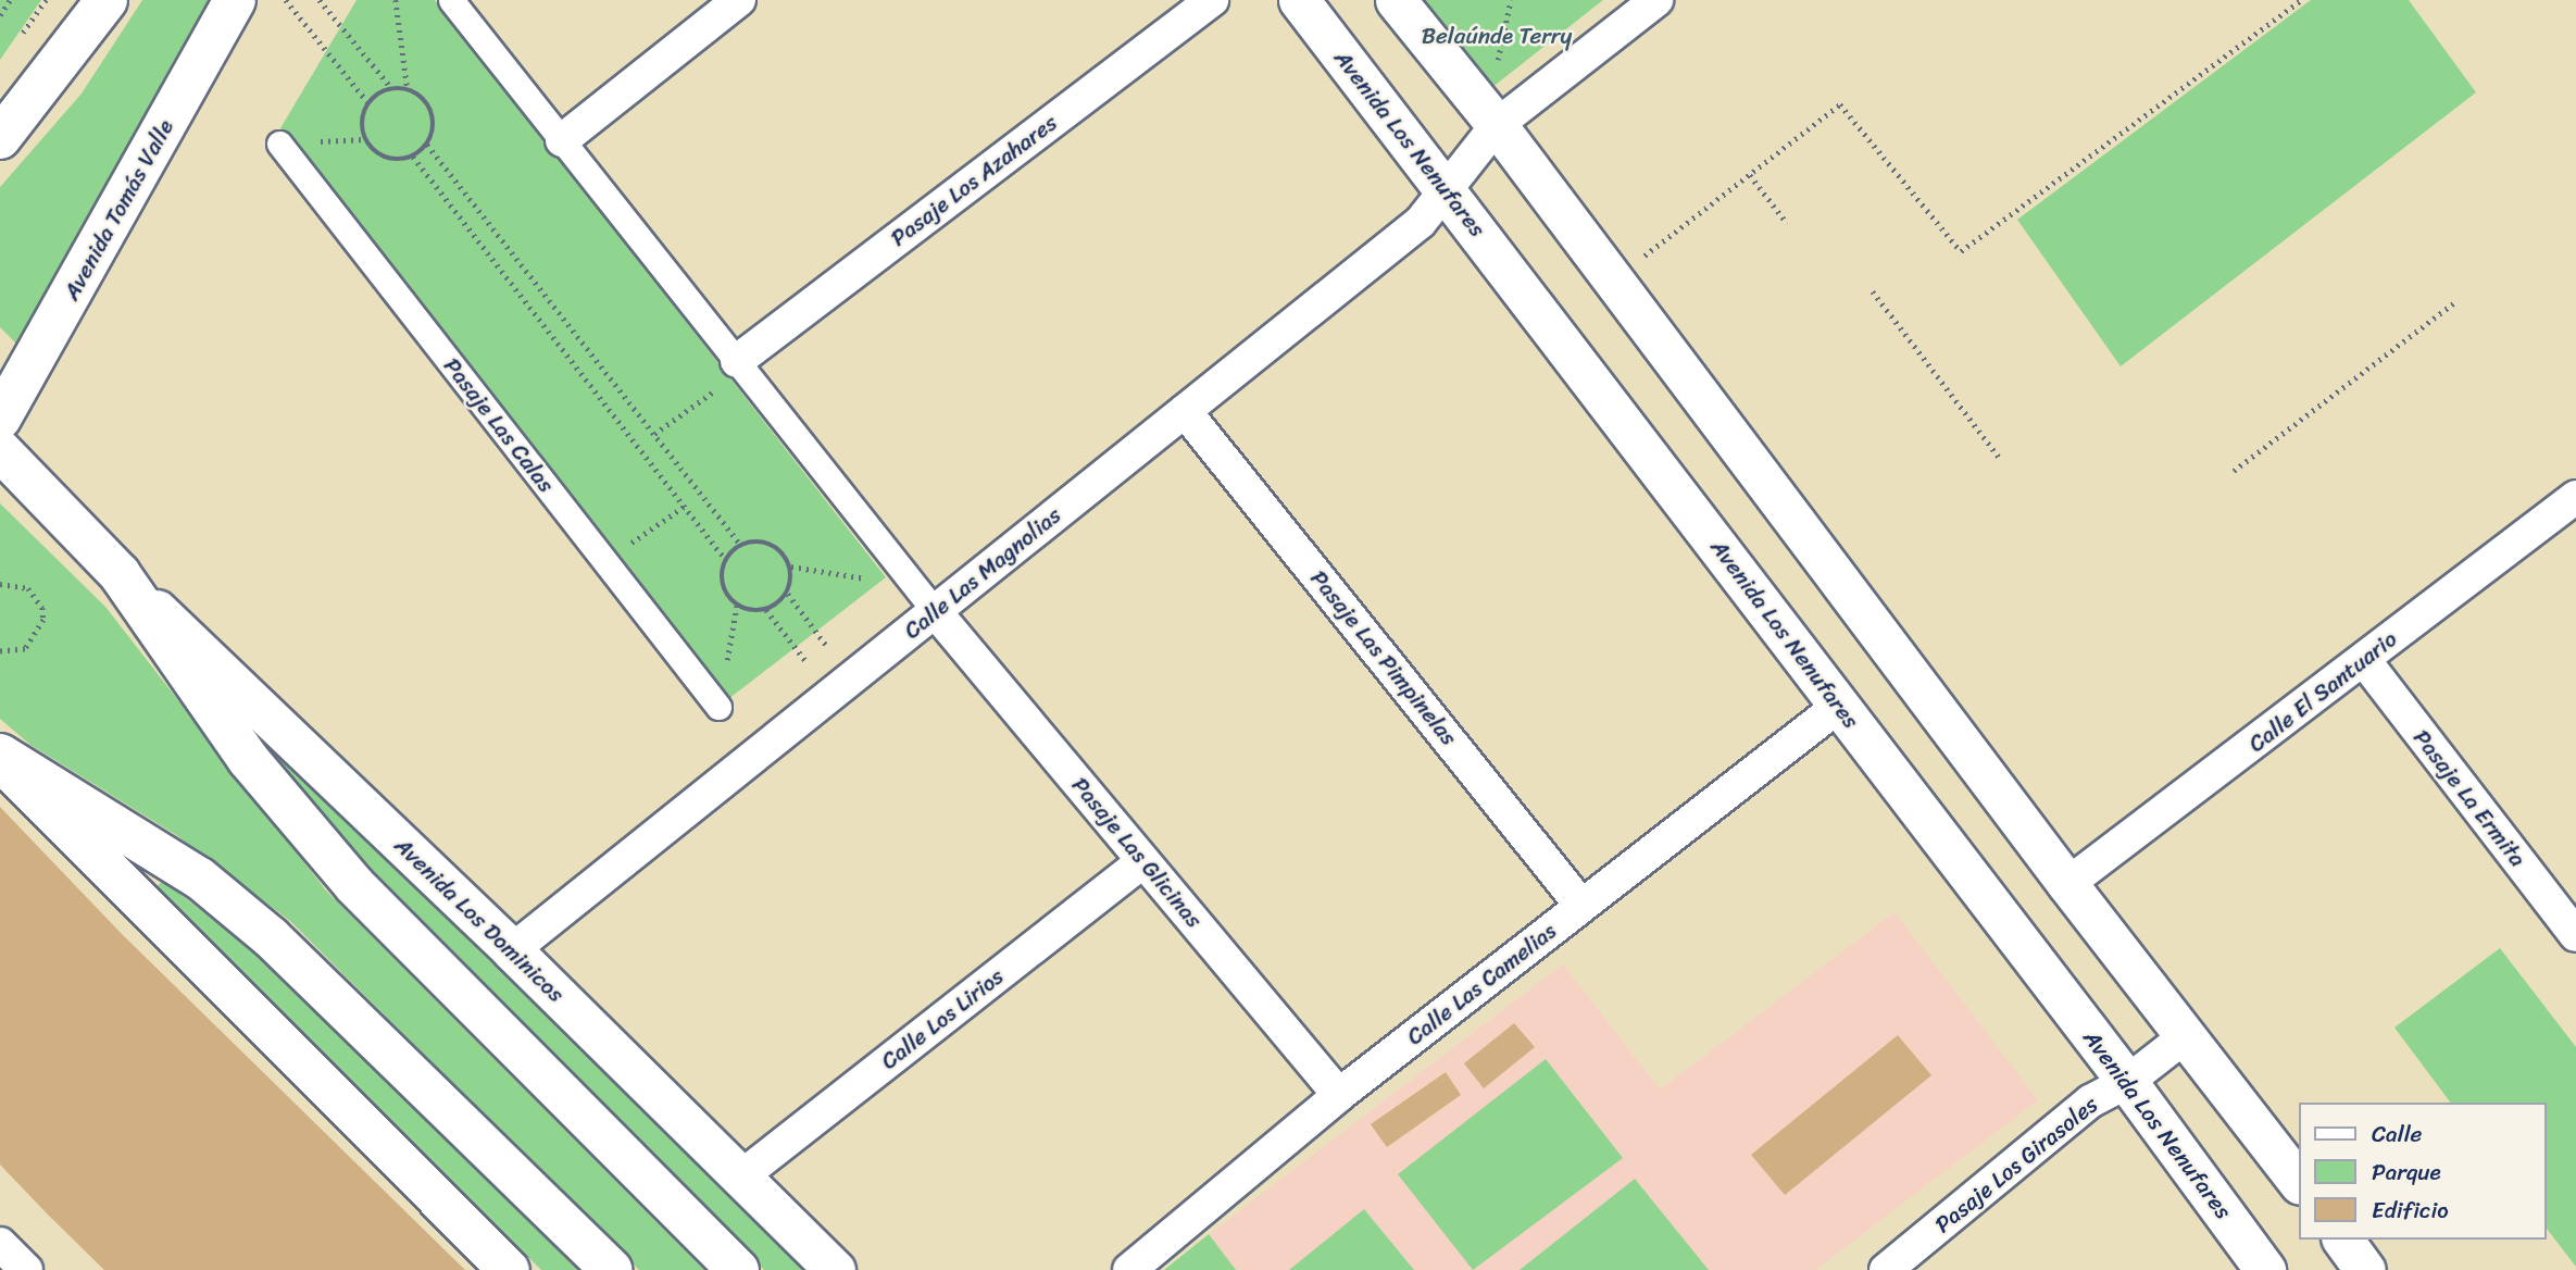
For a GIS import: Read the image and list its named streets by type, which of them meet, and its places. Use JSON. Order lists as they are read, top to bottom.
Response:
{
  "streets": {
    "main road": ["Avenida Tomás Valle", "Avenida Los Dominicos"],
    "street": [
      "Avenida Los Nenufares",
      "Pasaje Los Azahares",
      "Pasaje Las Calas",
      "Calle Las Magnolias",
      "Pasaje Las Pimpinelas",
      "Calle El Santuario",
      "Pasaje La Ermita",
      "Pasaje Las Glicinas",
      "Calle Las Camelias",
      "Calle Los Lirios",
      "Pasaje Los Girasoles"
    ]
  },
  "crossings": [
    ["Avenida Los Nenufares", "Calle Las Magnolias"],
    ["Avenida Los Nenufares", "Calle Las Camelias"],
    ["Avenida Los Nenufares", "Pasaje Los Girasoles"],
    ["Calle Las Magnolias", "Pasaje Las Pimpinelas"],
    ["Calle Las Magnolias", "Pasaje Las Glicinas"],
    ["Calle Las Magnolias", "Avenida Los Dominicos"],
    ["Pasaje Las Pimpinelas", "Calle Las Camelias"],
    ["Calle El Santuario", "Pasaje La Ermita"],
    ["Pasaje Las Glicinas", "Calle Las Camelias"],
    ["Pasaje Las Glicinas", "Calle Los Lirios"],
    ["Avenida Los Dominicos", "Calle Los Lirios"]
  ],
  "parks": ["Belaúnde Terry"],
  "legend": ["Calle", "Parque", "Edificio"]
}
